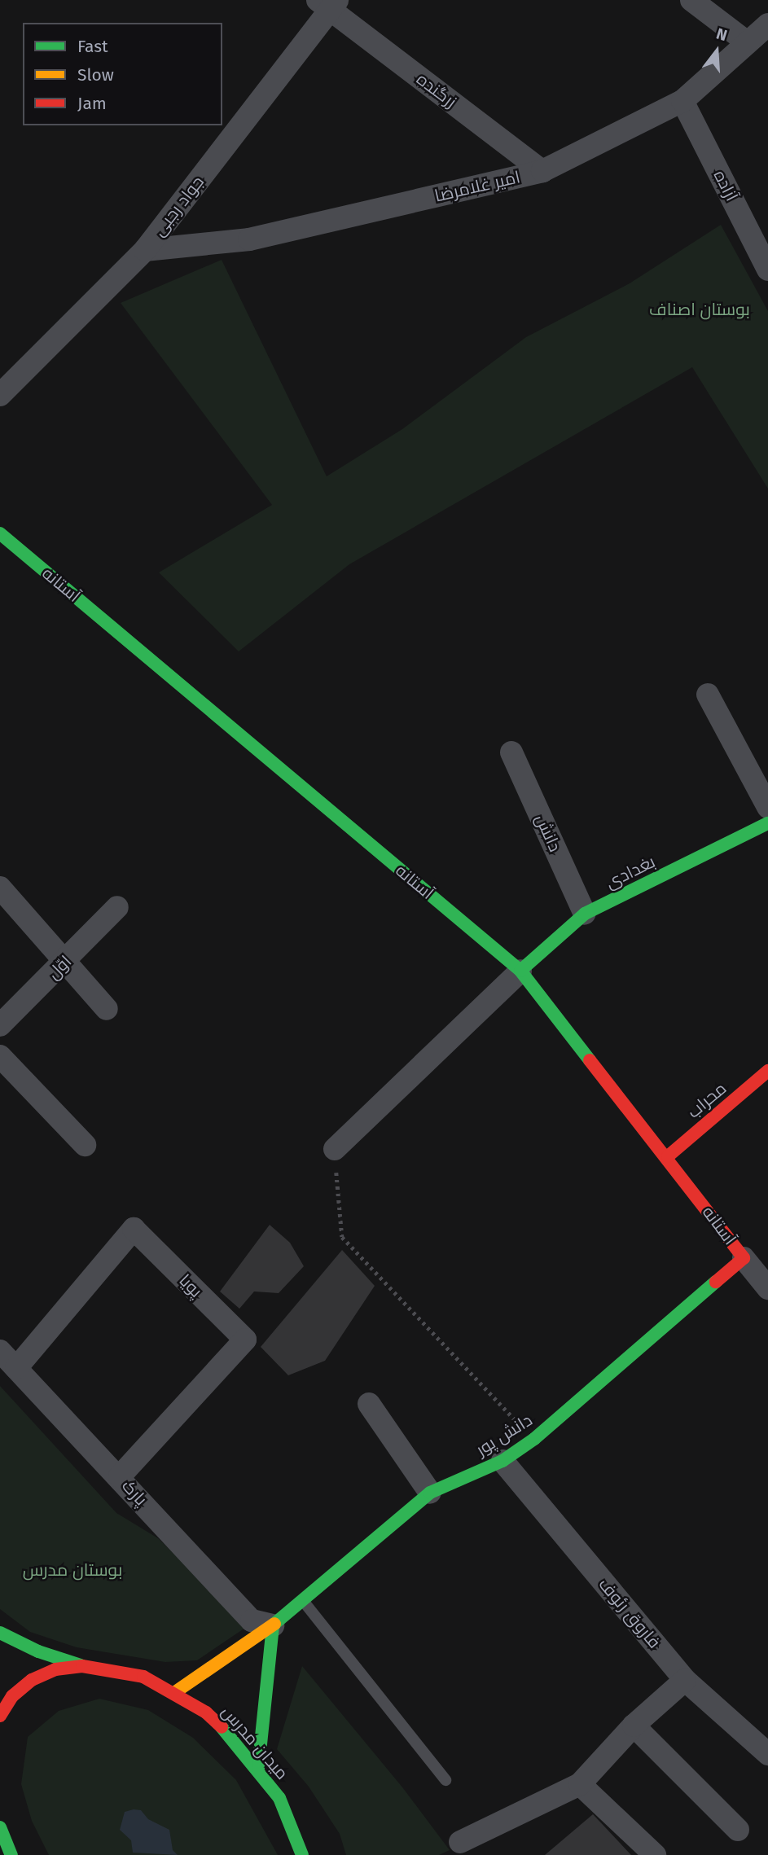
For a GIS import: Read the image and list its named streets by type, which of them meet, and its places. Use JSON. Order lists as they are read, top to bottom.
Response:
{
  "streets": {
    "street": [
      "زرگنده",
      "آزاده",
      "امیر غلامرضا",
      "جواد رجبی",
      "آستانه",
      "دانش",
      "بغدادی",
      "اوّل",
      "محراب",
      "پویا",
      "دانش پور",
      "پارک",
      "فاروق رئوف",
      "میدان مدرس"
    ]
  },
  "crossings": [
    ["زرگنده", "امیر غلامرضا"],
    ["زرگنده", "جواد رجبی"],
    ["آزاده", "امیر غلامرضا"],
    ["امیر غلامرضا", "جواد رجبی"],
    ["آستانه", "بغدادی"],
    ["آستانه", "محراب"],
    ["آستانه", "دانش پور"],
    ["دانش", "بغدادی"],
    ["پویا", "پارک"],
    ["دانش پور", "پارک"],
    ["دانش پور", "فاروق رئوف"],
    ["دانش پور", "میدان مدرس"]
  ],
  "parks": ["بوستان اصناف", "بوستان مدرس"],
  "legend": ["Fast", "Slow", "Jam"],
  "north": "top"
}
